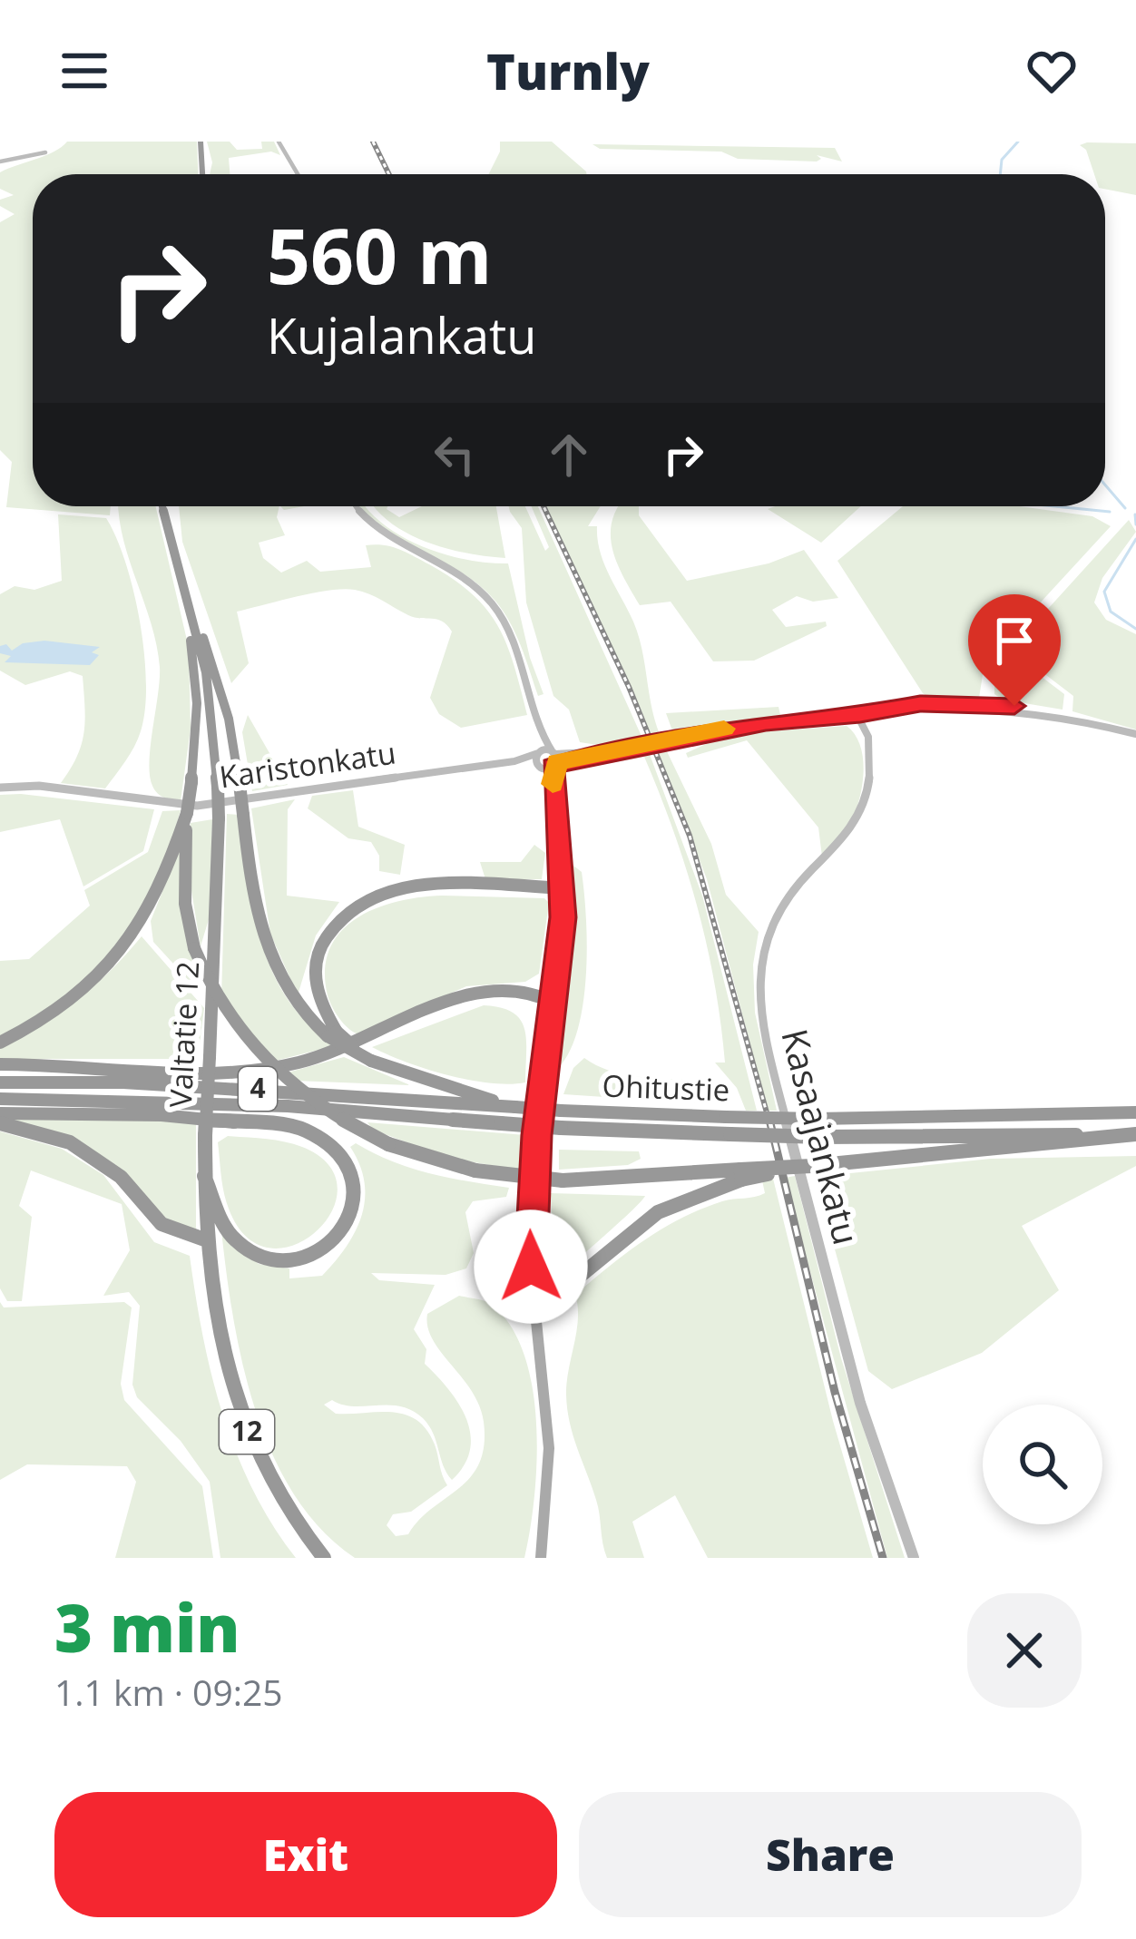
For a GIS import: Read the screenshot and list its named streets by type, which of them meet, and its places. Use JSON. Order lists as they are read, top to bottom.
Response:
{
  "streets": {
    "highway": [
      "Valtatie 12",
      "Ohitustie",
      "4",
      "12"
    ],
    "street": ["Karistonkatu", "Kasaajankatu"]
  },
  "crossings": [
    ["Valtatie 12", "12"],
    ["Ohitustie", "12"]
  ],
  "page": {
    "header": "Turnly",
    "turn": ["560 m", "Kujalankatu"],
    "heading": ["3 min", "1.1 km · 09:25"],
    "buttons": ["Exit", "Share"]
  }
}
